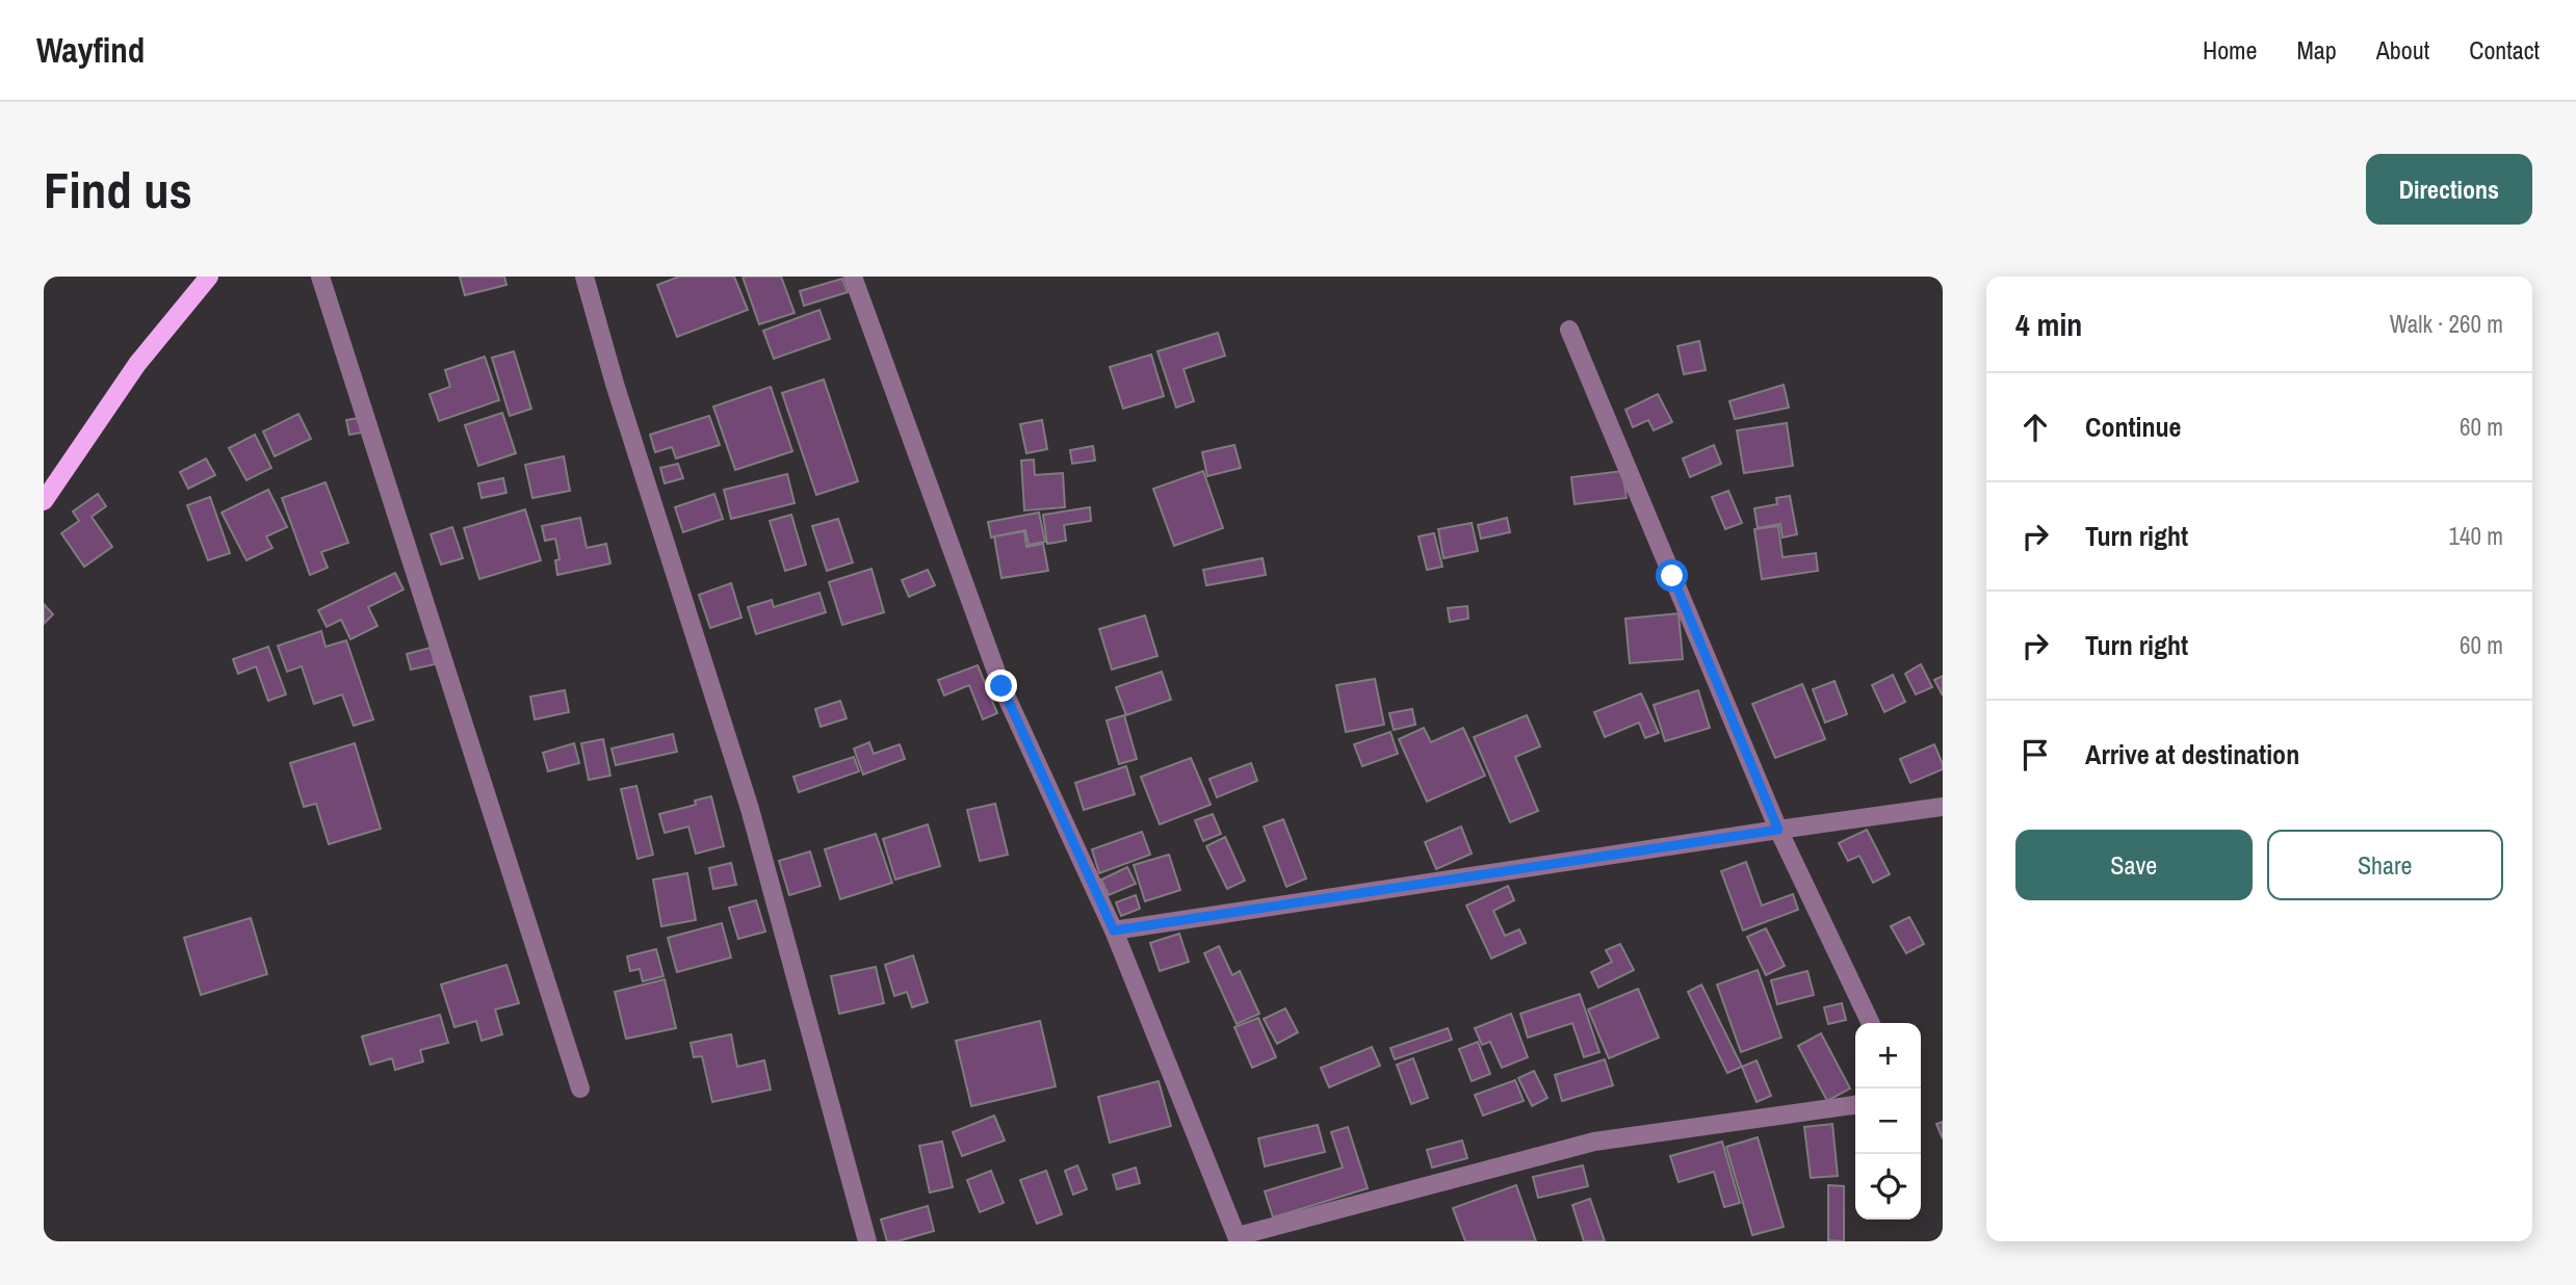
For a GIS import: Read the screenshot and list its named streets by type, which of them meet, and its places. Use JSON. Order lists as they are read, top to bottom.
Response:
{
  "page": {
    "header": "Wayfind",
    "nav": [
      "Home",
      "Map",
      "About",
      "Contact"
    ],
    "buttons": [
      "Directions",
      ["Save", "Share"]
    ],
    "title": "Find us",
    "heading": ["4 min", "Walk · 260 m"],
    "list": [
      ["Continue", "60 m"],
      ["Turn right", "140 m"],
      ["Turn right", "60 m"],
      "Arrive at destination"
    ],
    "map_buttons": ["+", "−"]
  }
}
